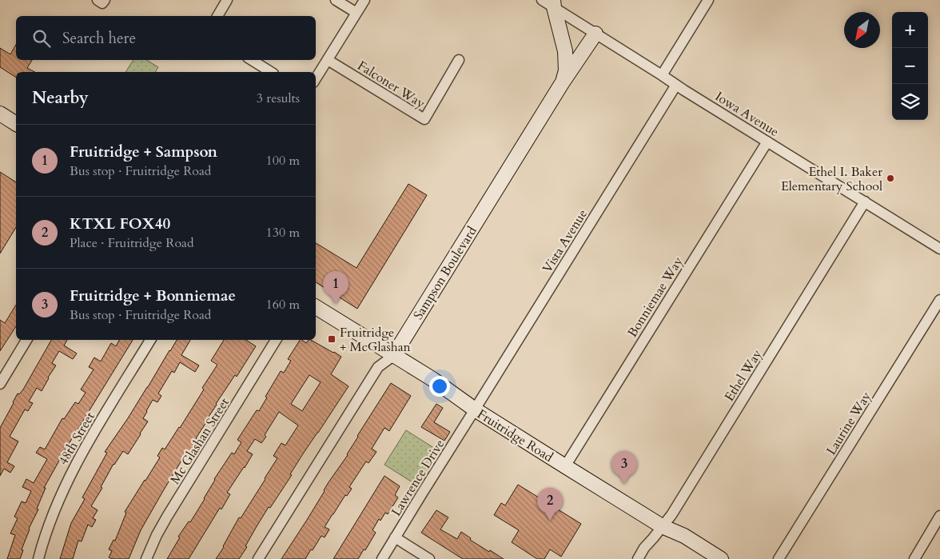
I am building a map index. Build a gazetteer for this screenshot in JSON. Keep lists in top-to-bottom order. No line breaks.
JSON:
{"streets":{"main road":["Sampson Boulevard","Fruitridge Road"],"street":["Falconer Way","Iowa Avenue","Vista Avenue","Bonniemae Way","Ethel Way","Laurine Way","48th Street","Mc Glashan Street","Lawrence Drive"]},"crossings":[["Iowa Avenue","Vista Avenue"],["Iowa Avenue","Sampson Boulevard"],["Iowa Avenue","Bonniemae Way"],["Iowa Avenue","Ethel Way"],["Vista Avenue","Fruitridge Road"],["Vista Avenue","Lawrence Drive"],["Sampson Boulevard","Fruitridge Road"],["Bonniemae Way","Fruitridge Road"],["Ethel Way","Fruitridge Road"],["Fruitridge Road","Lawrence Drive"]],"places":{"other":["Ethel I. Baker Elementary School"],"transit":["Fruitridge + McGlashan"]},"north":"bottom left","page":{"map_buttons":["+","−"],"search":"Search here","heading":["Nearby","3 results"],"list":[{"mark":"1","name":"Fruitridge + Sampson","note":"Bus stop · Fruitridge Road","value":"100 m"},{"mark":"2","name":"KTXL FOX40","note":"Place · Fruitridge Road","value":"130 m"},{"mark":"3","name":"Fruitridge + Bonniemae","note":"Bus stop · Fruitridge Road","value":"160 m"}],"pins":["1","3","2"]}}
